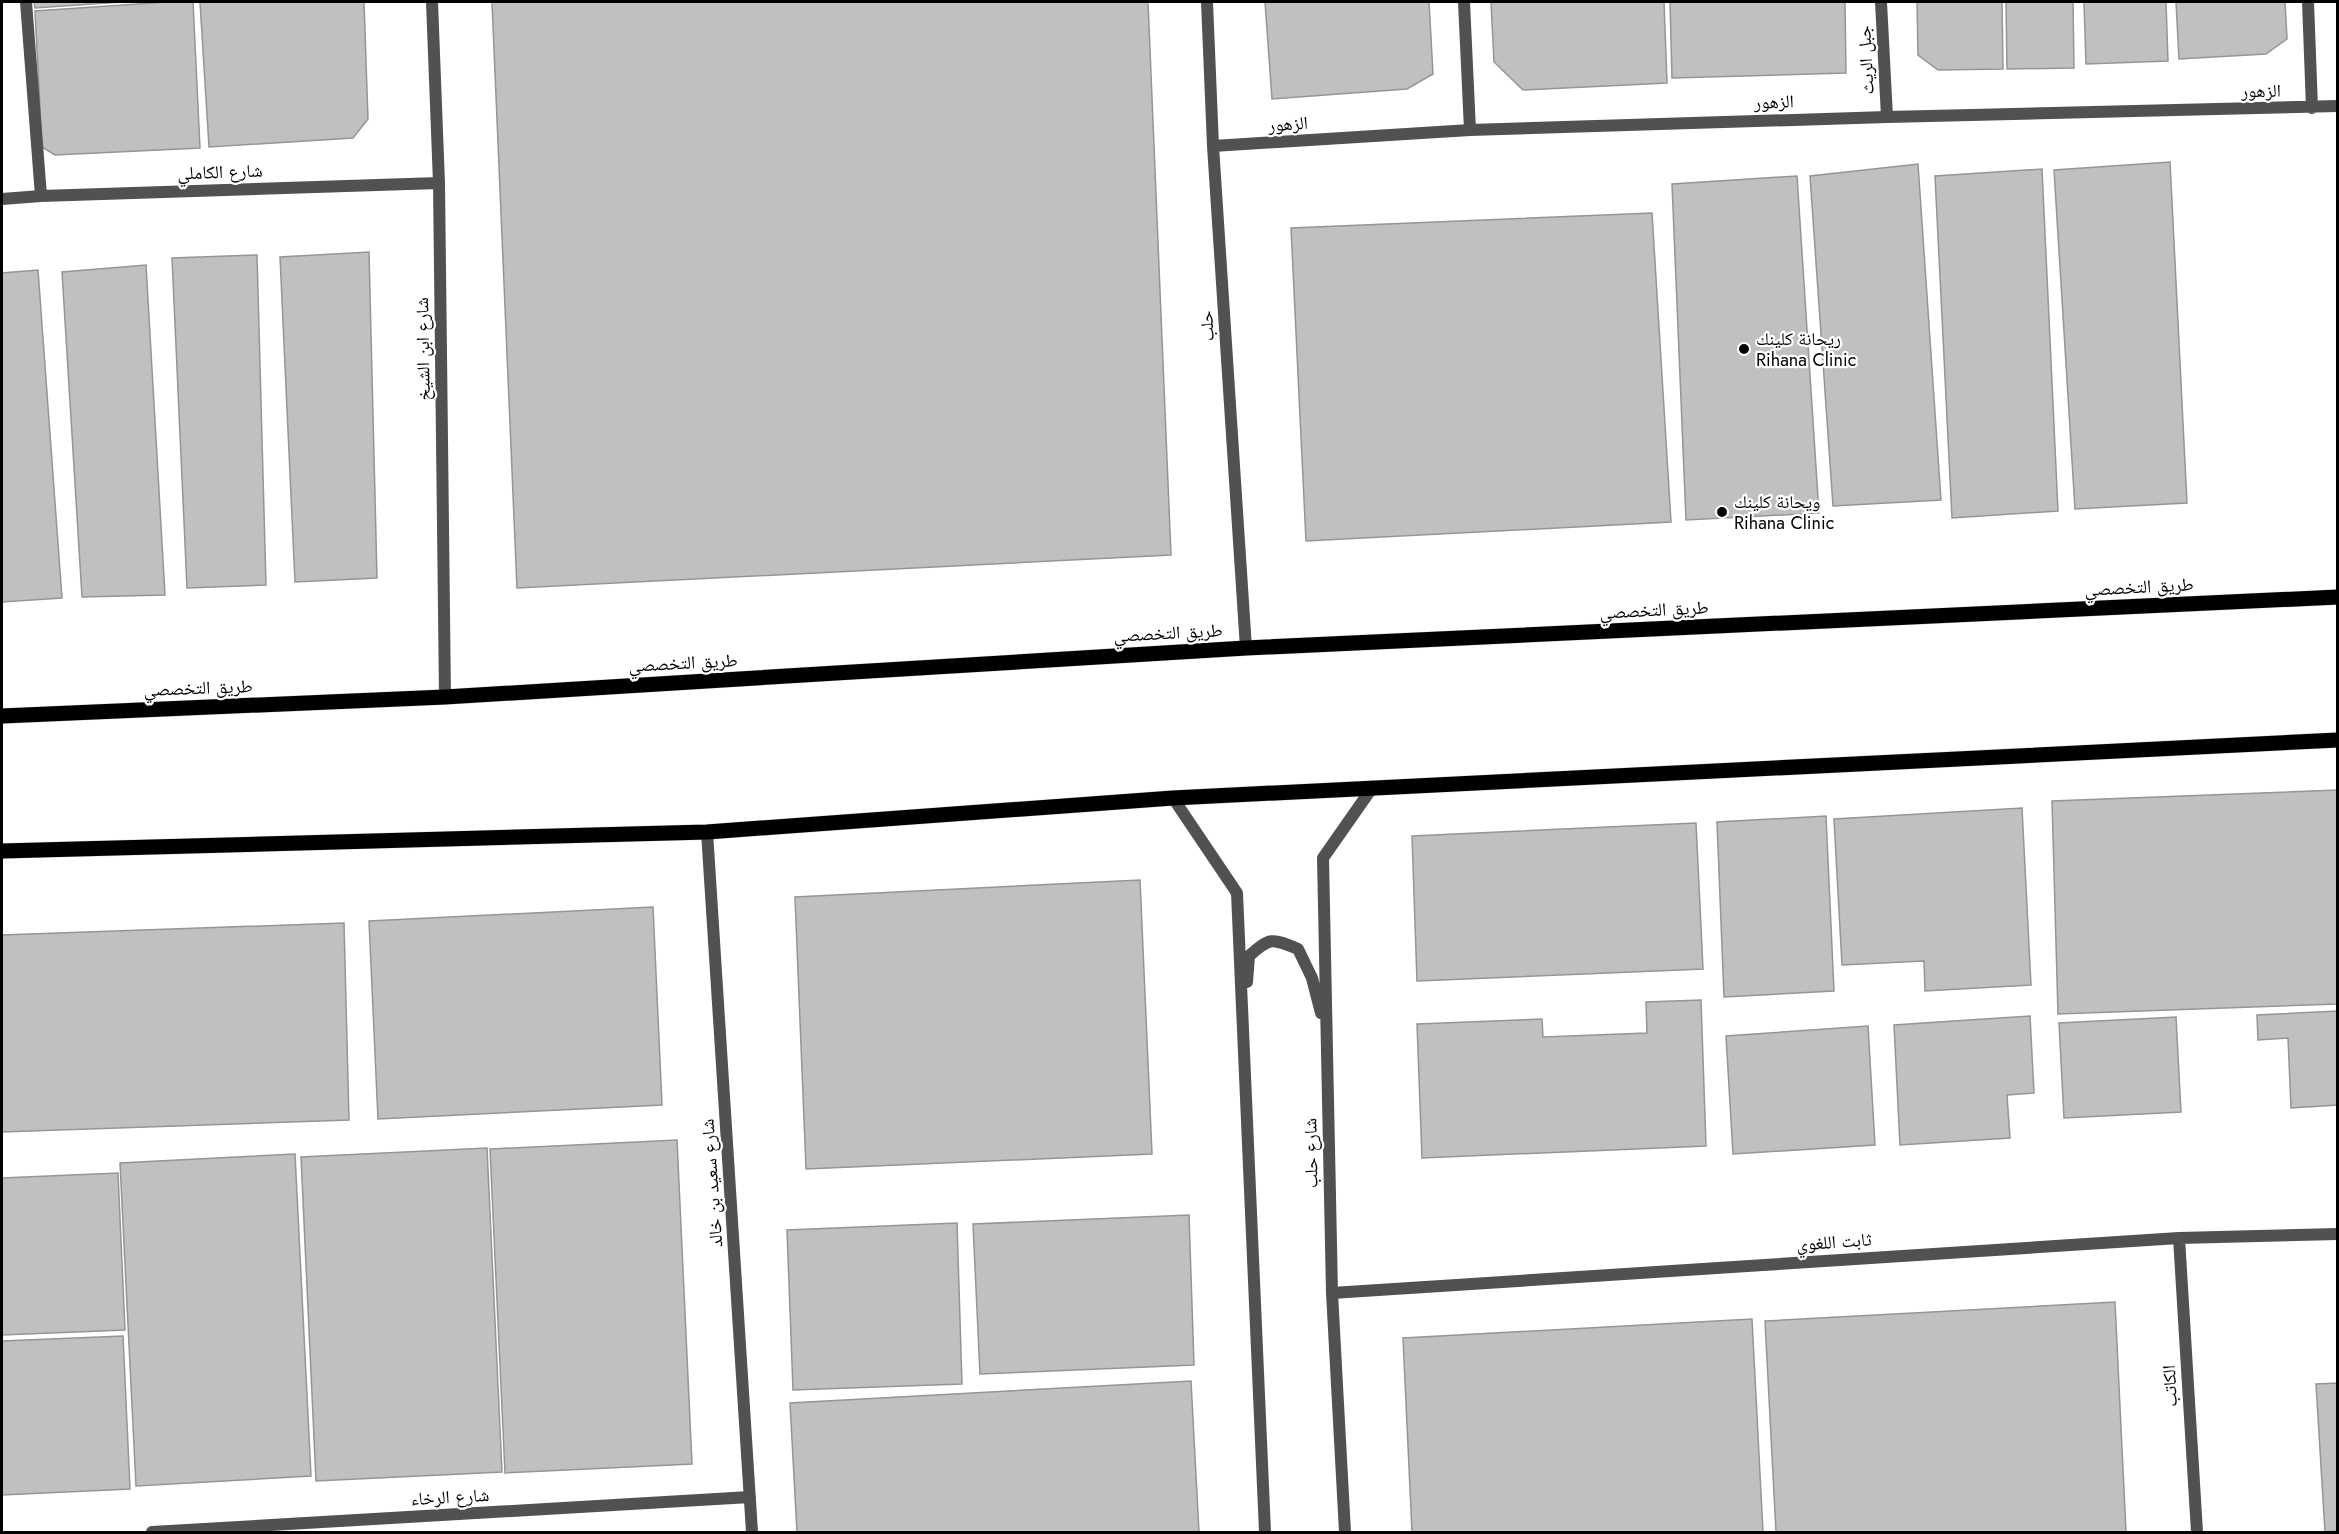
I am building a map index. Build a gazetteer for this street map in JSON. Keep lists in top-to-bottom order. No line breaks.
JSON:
{"streets":{"main road":["طريق التخصصي"],"street":["جبل الريث","الزهور","شارع الكاملي","حلب","شارع ابن الشيخ","شارع حلب","شارع سعيد بن خالد","ثابت اللغوي","الكاتب","شارع الرخاء"]},"crossings":[["جبل الريث","الزهور"],["الزهور","حلب"],["شارع الكاملي","شارع ابن الشيخ"],["حلب","طريق التخصصي"],["شارع ابن الشيخ","طريق التخصصي"],["شارع حلب","ثابت اللغوي"],["شارع سعيد بن خالد","شارع الرخاء"],["ثابت اللغوي","الكاتب"]],"places":["ريحانة كلينك Rihana Clinic","ويحانة كلينك Rihana Clinic"]}
